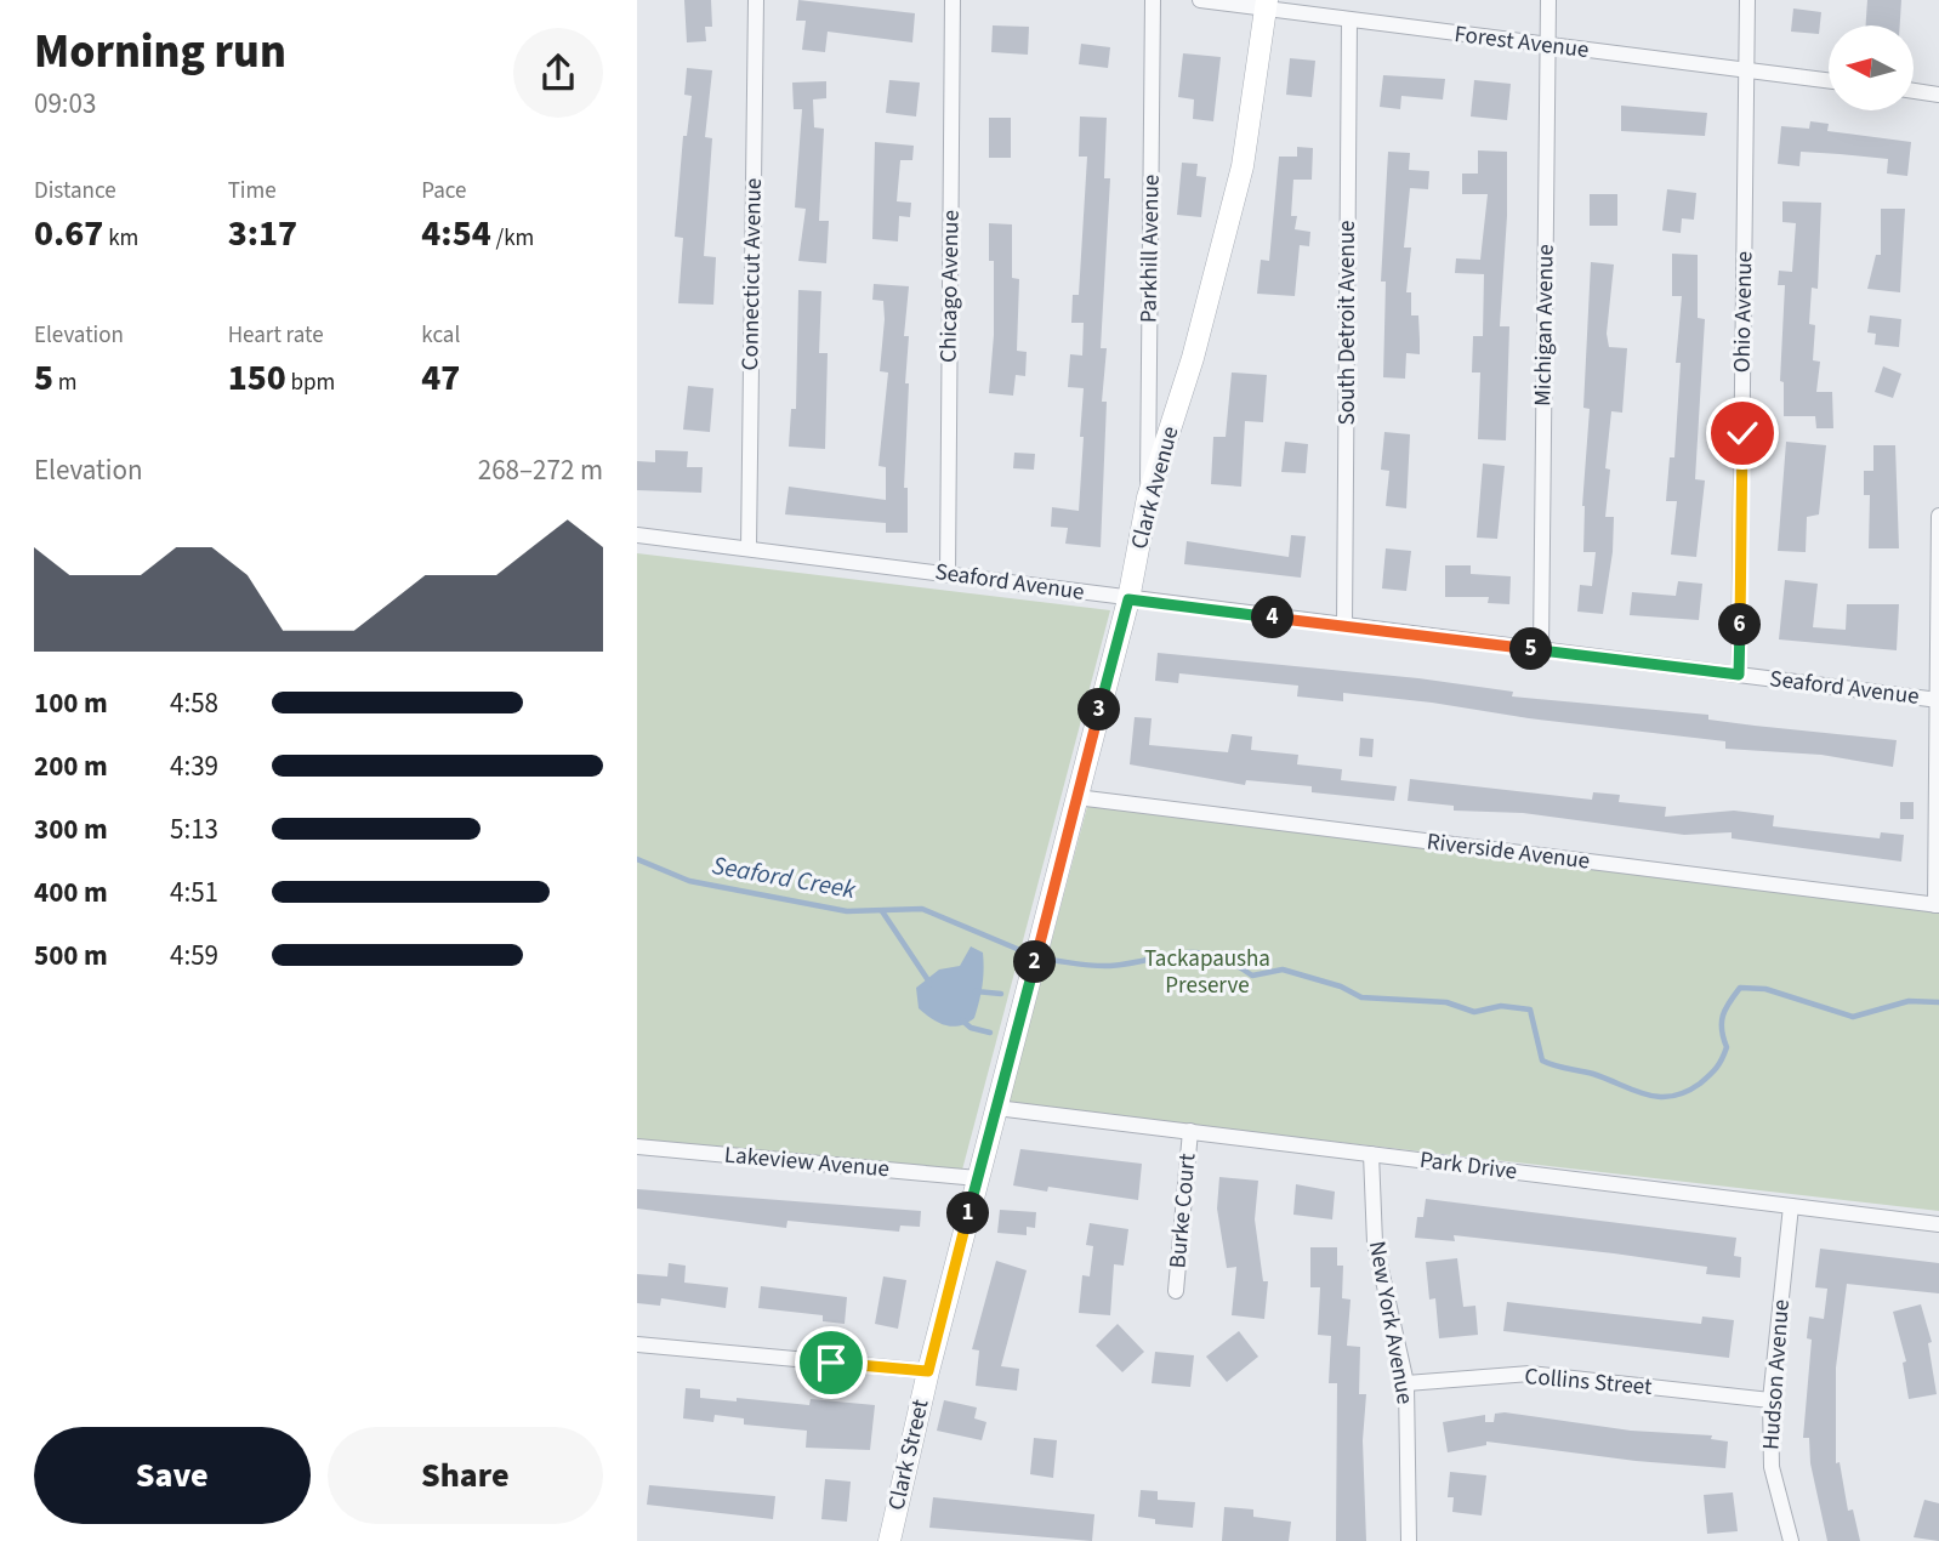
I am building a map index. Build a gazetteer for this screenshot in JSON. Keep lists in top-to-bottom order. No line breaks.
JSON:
{"streets":{"street":["Forest Avenue","Parkhill Avenue","Connecticut Avenue","Chicago Avenue","Ohio Avenue","South Detroit Avenue","Michigan Avenue","Clark Avenue","Seaford Avenue","Riverside Avenue","Lakeview Avenue","Park Drive","Burke Court","New York Avenue","Hudson Avenue","Collins Street","Clark Street"]},"crossings":[["Forest Avenue","Ohio Avenue"],["Forest Avenue","South Detroit Avenue"],["Forest Avenue","Michigan Avenue"],["Forest Avenue","Clark Avenue"],["Parkhill Avenue","Clark Avenue"],["Connecticut Avenue","Seaford Avenue"],["Chicago Avenue","Seaford Avenue"],["Ohio Avenue","Seaford Avenue"],["South Detroit Avenue","Seaford Avenue"],["Michigan Avenue","Seaford Avenue"],["Clark Avenue","Seaford Avenue"],["Clark Avenue","Riverside Avenue"],["Clark Avenue","Clark Street"],["Lakeview Avenue","Clark Street"],["Park Drive","Burke Court"],["Park Drive","New York Avenue"],["Park Drive","Hudson Avenue"],["Park Drive","Clark Street"],["New York Avenue","Collins Street"],["Hudson Avenue","Collins Street"]],"water":["Seaford Creek"],"parks":["Tackapausha Preserve"],"north":"left","page":{"heading":["Morning run","09:03"],"stats":[["Distance","0.67 km"],["Time","3:17"],["Pace","4:54 /km"],["Elevation","5 m"],["Heart rate","150 bpm"],["kcal","47"]],"chart":["Elevation","268–272 m"],"pins":["4","6","5","3","2","1"],"list":[{"name":"100 m","note":"4:58"},{"name":"200 m","note":"4:39"},{"name":"300 m","note":"5:13"},{"name":"400 m","note":"4:51"},{"name":"500 m","note":"4:59"}],"buttons":["Save","Share"]}}
